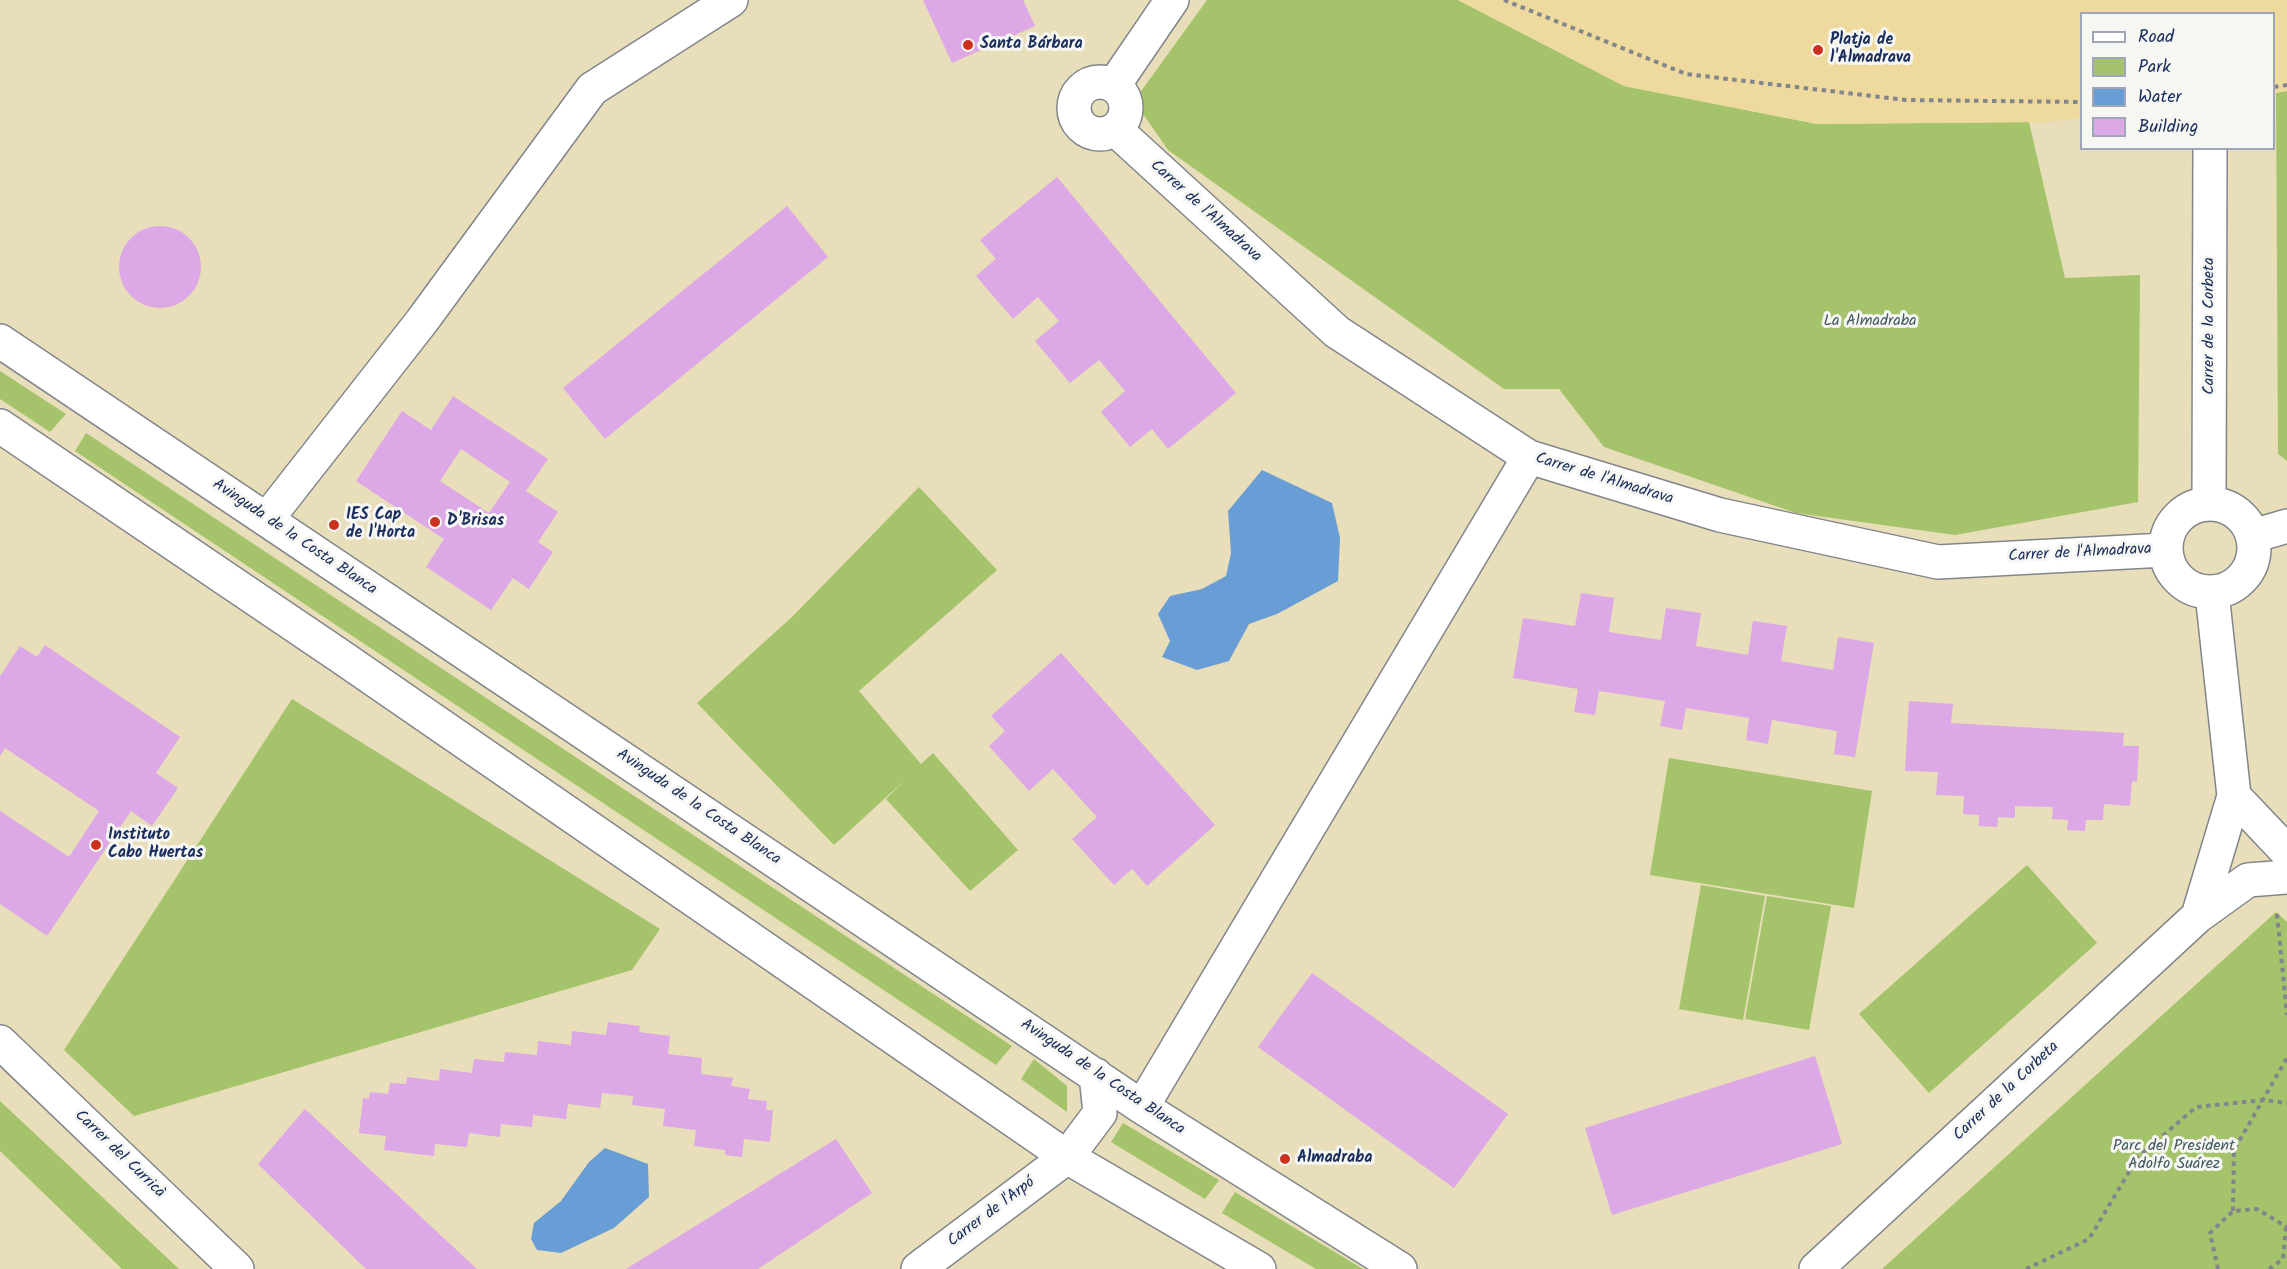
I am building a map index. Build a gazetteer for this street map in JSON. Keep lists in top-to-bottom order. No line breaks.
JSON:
{"streets":{"street":["Carrer de l'Almadrava","Carrer de la Corbeta","Avinguda de la Costa Blanca","Carrer del Curricà","Carrer de l'Arpó"]},"crossings":[["Carrer de l'Almadrava","Carrer de la Corbeta"],["Avinguda de la Costa Blanca","Carrer de l'Arpó"]],"parks":["La Almadraba","Parc del President Adolfo Suárez"],"places":["Santa Bárbara","Platja de l'Almadrava","D'Brisas","IES Cap de l'Horta","Instituto Cabo Huertas","Almadraba"],"legend":["Road","Park","Water","Building"]}
